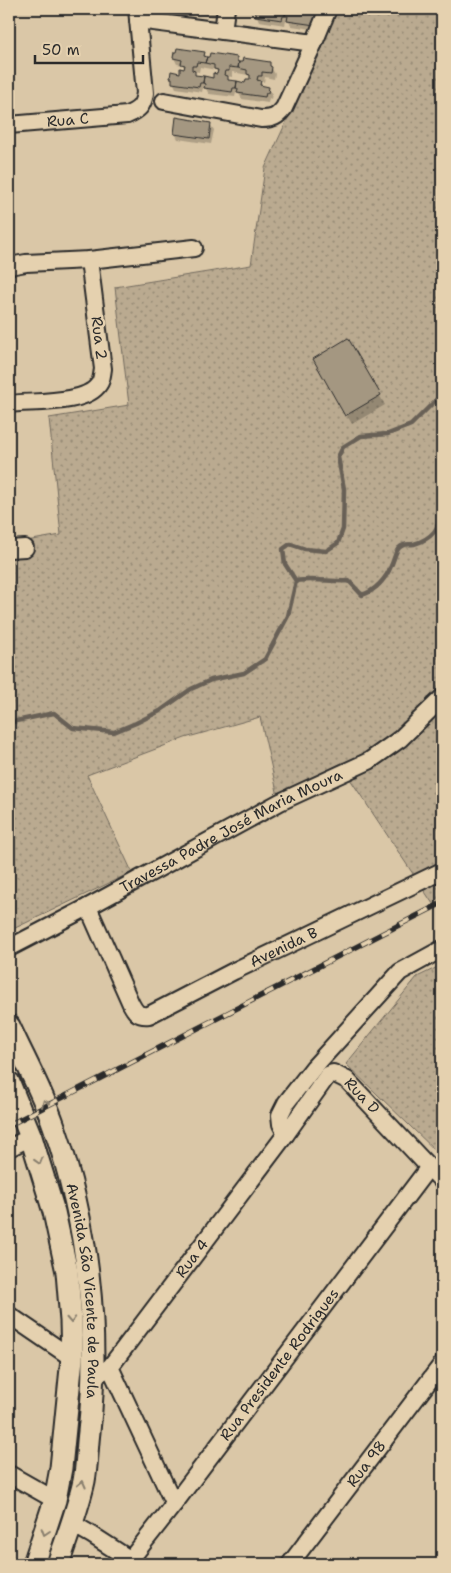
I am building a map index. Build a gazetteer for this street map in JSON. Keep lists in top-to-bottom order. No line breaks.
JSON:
{"streets":{"main road":["Avenida São Vicente de Paula"],"street":["Rua C","Rua 2","Travessa Padre José Maria Moura","Avenida B","Rua D","Rua 4","Rua Presidente Rodrigues","Rua 98"]},"crossings":[["Travessa Padre José Maria Moura","Avenida B"],["Rua D","Rua 4"],["Rua D","Rua Presidente Rodrigues"],["Rua 4","Avenida São Vicente de Paula"]],"scale_bar":"50 m"}
